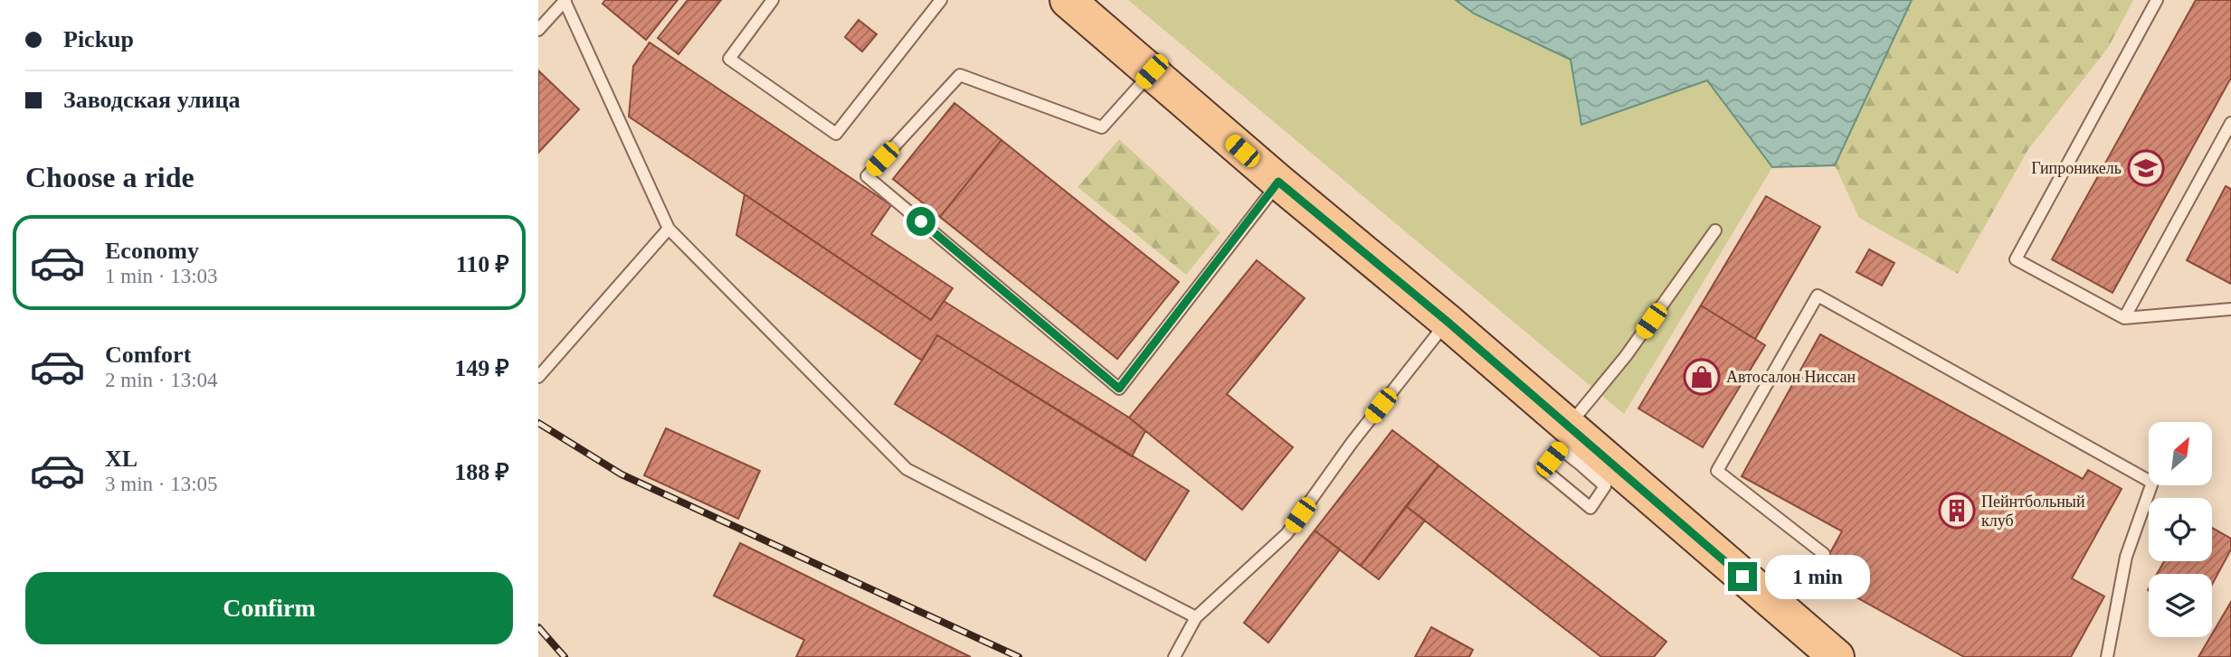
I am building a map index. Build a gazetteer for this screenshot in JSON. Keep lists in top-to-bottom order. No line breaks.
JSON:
{"places":{"school or university":["Гипроникель"],"shop":["Автосалон Ниссан"],"building":["Пейнтбольный клуб"]},"north":"top right","page":{"banner":["Pickup","Заводская улица"],"heading":"Choose a ride","list":[{"name":"Economy","note":"1 min · 13:03","value":"110 ₽"},{"name":"Comfort","note":"2 min · 13:04","value":"149 ₽"},{"name":"XL","note":"3 min · 13:05","value":"188 ₽"}],"bubble":"1 min","buttons":"Confirm"}}
